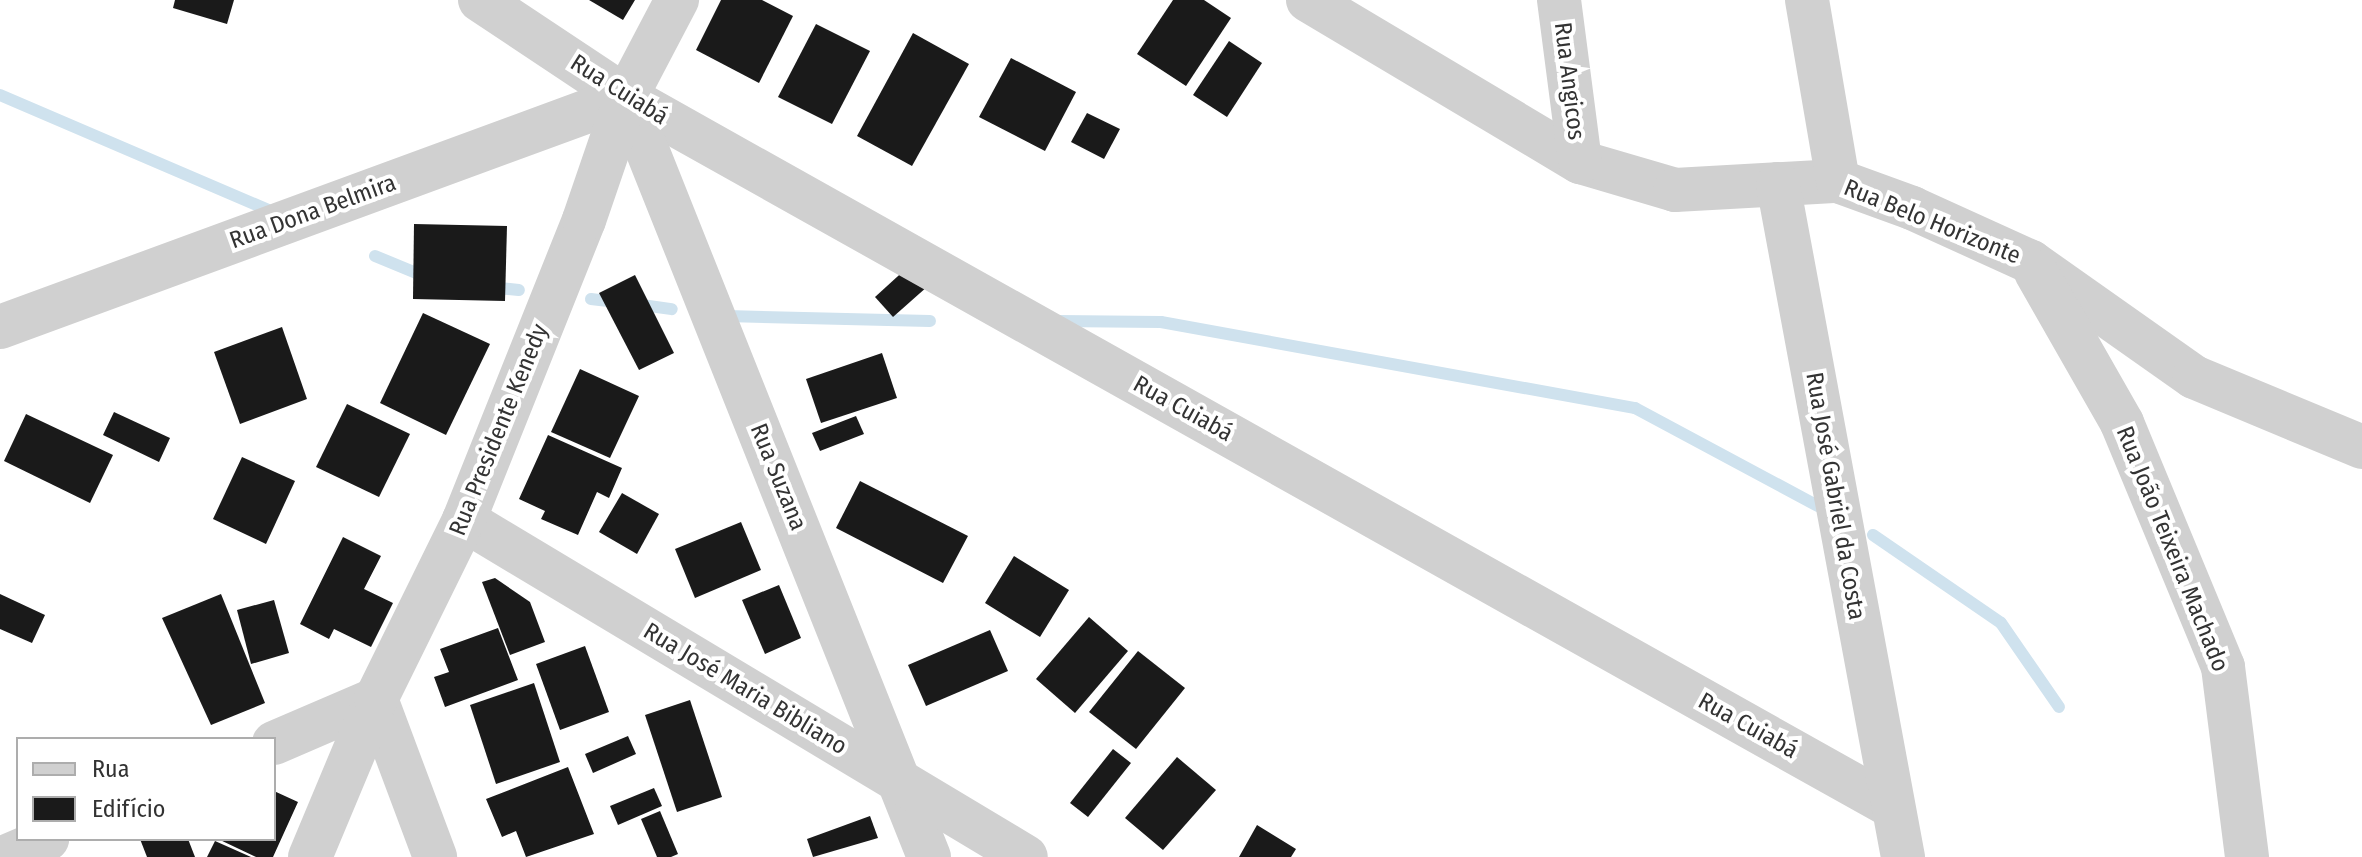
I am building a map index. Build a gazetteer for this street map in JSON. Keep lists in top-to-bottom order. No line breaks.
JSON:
{"streets":{"street":["Rua Angicos","Rua Cuiabá","Rua Dona Belmira","Rua Belo Horizonte","Rua Presidente Kenedy","Rua Suzana","Rua José Gabriel da Costa","Rua João Teixeira Machado","Rua José Maria Bibliano"]},"crossings":[["Rua Angicos","Rua Belo Horizonte"],["Rua Cuiabá","Rua Dona Belmira"],["Rua Cuiabá","Rua Presidente Kenedy"],["Rua Cuiabá","Rua Suzana"],["Rua Cuiabá","Rua José Gabriel da Costa"],["Rua Dona Belmira","Rua Presidente Kenedy"],["Rua Dona Belmira","Rua Suzana"],["Rua Belo Horizonte","Rua José Gabriel da Costa"],["Rua Belo Horizonte","Rua João Teixeira Machado"],["Rua Presidente Kenedy","Rua Suzana"],["Rua Presidente Kenedy","Rua José Maria Bibliano"],["Rua Suzana","Rua José Maria Bibliano"]],"legend":["Rua","Edifício"]}
